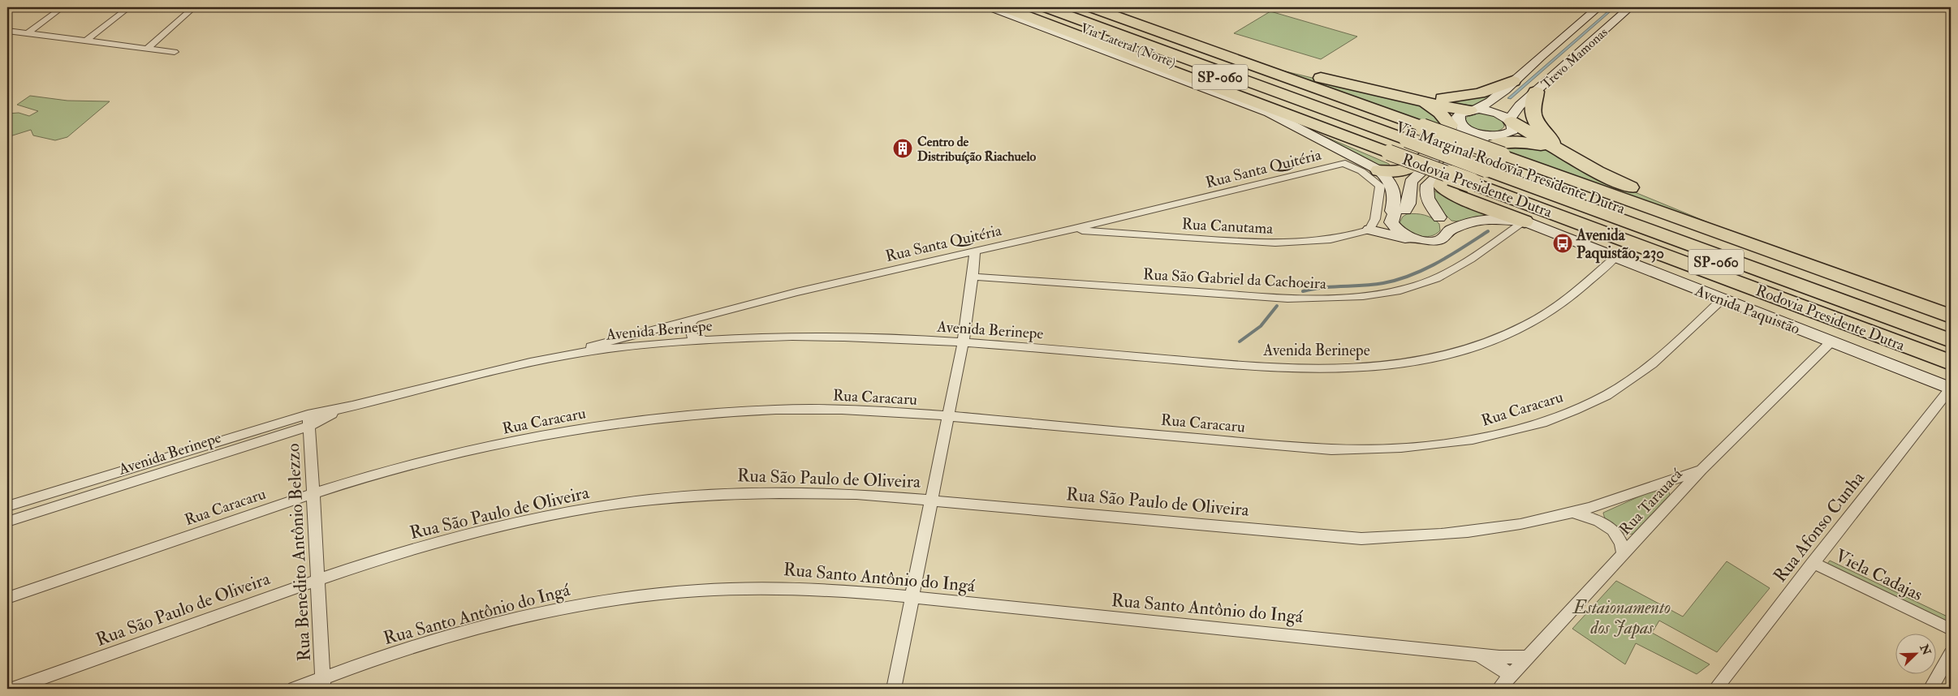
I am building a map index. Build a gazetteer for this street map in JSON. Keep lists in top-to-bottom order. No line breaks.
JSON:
{"streets":{"highway":["SP-060","Via Marginal Rodovia Presidente Dutra","Rodovia Presidente Dutra"],"main road":["Via Lateral (Norte)","Trevo Mamonas","Avenida Paquistão"],"street":["Rua Santa Quitéria","Rua Canutama","Rua São Gabriel da Cachoeira","Avenida Berinepe","Rua Caracaru","Rua São Paulo de Oliveira","Rua Tarauacá","Rua Afonso Cunha","Rua Benedito Antônio Belezzo","Viela Cadajas","Rua Santo Antônio do Ingá"]},"crossings":[["Via Lateral (Norte)","Avenida Paquistão"],["Via Marginal Rodovia Presidente Dutra","Rodovia Presidente Dutra"],["Rua Santa Quitéria","Rua Canutama"],["Rua Santa Quitéria","Avenida Berinepe"],["Rua São Gabriel da Cachoeira","Avenida Paquistão"],["Avenida Paquistão","Avenida Berinepe"],["Avenida Paquistão","Rua Caracaru"],["Avenida Paquistão","Rua Tarauacá"],["Avenida Paquistão","Rua Afonso Cunha"],["Avenida Berinepe","Rua Benedito Antônio Belezzo"],["Rua Caracaru","Rua Benedito Antônio Belezzo"],["Rua São Paulo de Oliveira","Rua Tarauacá"],["Rua São Paulo de Oliveira","Rua Benedito Antônio Belezzo"],["Rua Tarauacá","Rua Santo Antônio do Ingá"],["Rua Afonso Cunha","Viela Cadajas"],["Rua Benedito Antônio Belezzo","Rua Santo Antônio do Ingá"]],"parks":["Estaionamento dos Japas"],"places":{"building":["Centro de Distribuíção Riachuelo"],"bus stop":["Avenida Paquistão, 230"]},"north":"top right"}
